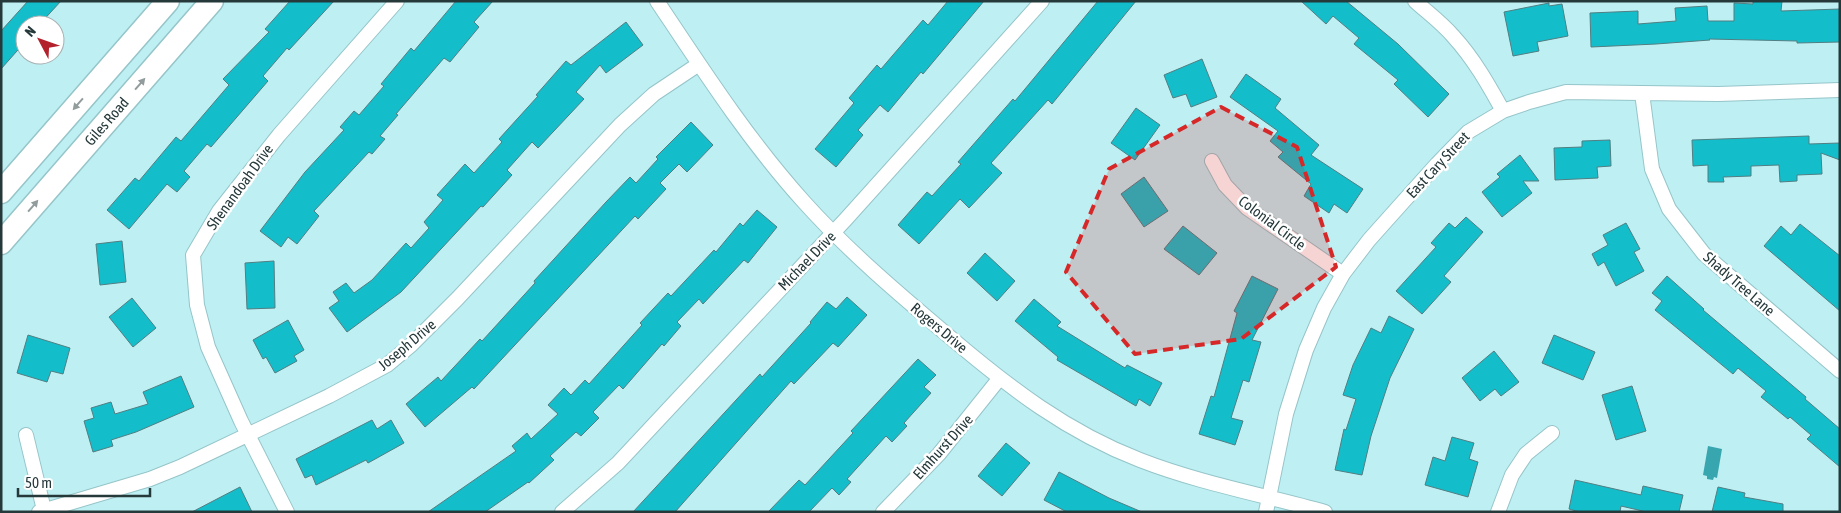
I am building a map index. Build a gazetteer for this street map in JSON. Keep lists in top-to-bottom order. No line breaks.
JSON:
{"streets":{"main road":["Giles Road"],"street":["East Cary Street","Shenandoah Drive","Colonial Circle","Michael Drive","Shady Tree Lane","Rogers Drive","Joseph Drive","Elmhurst Drive"]},"crossings":[["East Cary Street","Colonial Circle"],["East Cary Street","Shady Tree Lane"],["East Cary Street","Rogers Drive"],["Shenandoah Drive","Joseph Drive"],["Michael Drive","Rogers Drive"],["Rogers Drive","Joseph Drive"],["Rogers Drive","Elmhurst Drive"]],"scale_bar":"50 m","north":"top left"}
